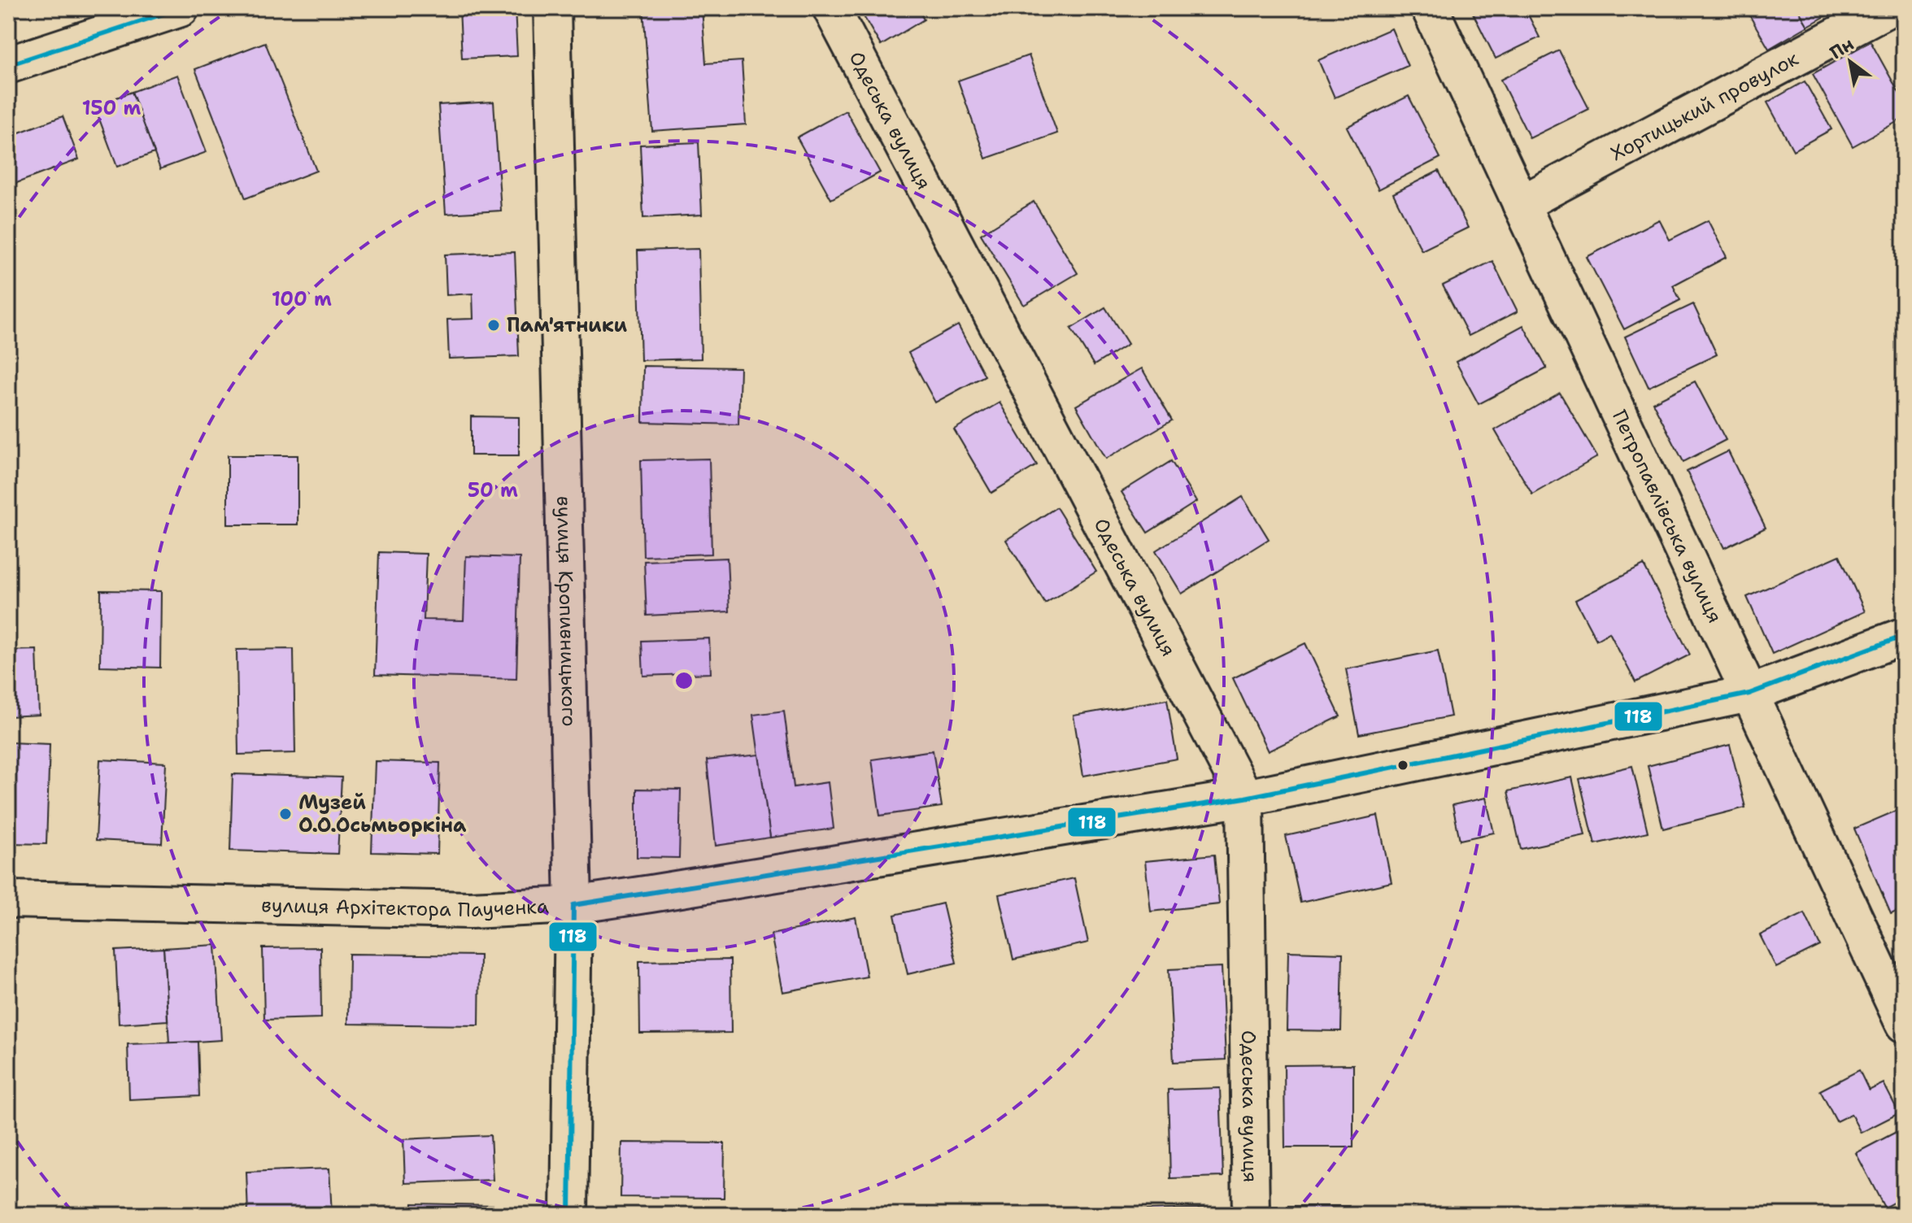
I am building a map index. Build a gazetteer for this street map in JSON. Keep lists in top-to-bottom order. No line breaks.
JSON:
{"streets":{"street":["Хортицький провулок","Одеська вулиця","Петропавлівська вулиця","вулиця Кропивницького","вулиця Архітектора Паученка"]},"crossings":[["Хортицький провулок","Петропавлівська вулиця"],["Одеська вулиця","вулиця Архітектора Паученка"],["Петропавлівська вулиця","вулиця Архітектора Паученка"],["вулиця Кропивницького","вулиця Архітектора Паученка"]],"places":["Пам'ятники","Музей О.О.Осьмьоркіна"],"lines":["transit line 118"],"north":"top left","rings":["150 m","100 m","50 m"]}
